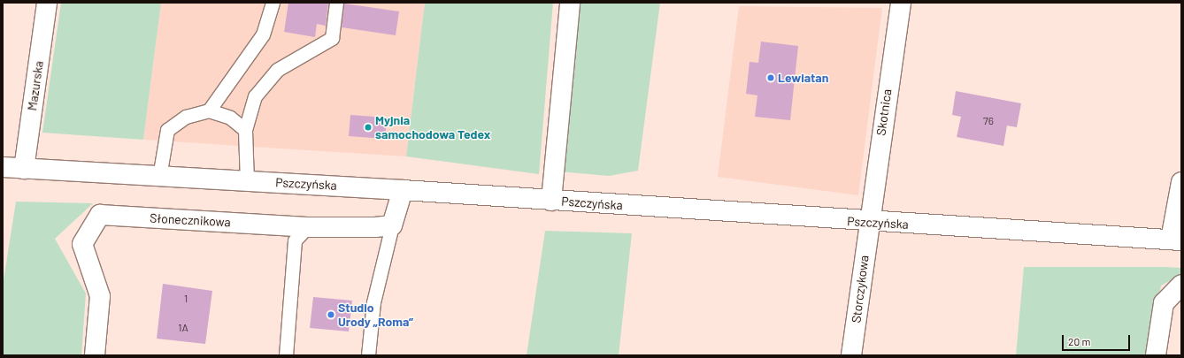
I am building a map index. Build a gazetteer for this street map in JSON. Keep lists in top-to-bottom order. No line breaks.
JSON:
{"streets":{"street":["Mazurska","Skotnica","Pszczyńska","Słonecznikowa","Storczykowa"]},"crossings":[["Mazurska","Pszczyńska"],["Skotnica","Pszczyńska"],["Skotnica","Storczykowa"],["Pszczyńska","Storczykowa"]],"places":["Lewiatan","Myjnia samochodowa Tedex","Studio Urody „Roma”"],"house_numbers":["76","1","1A"],"scale_bar":"20 m"}
